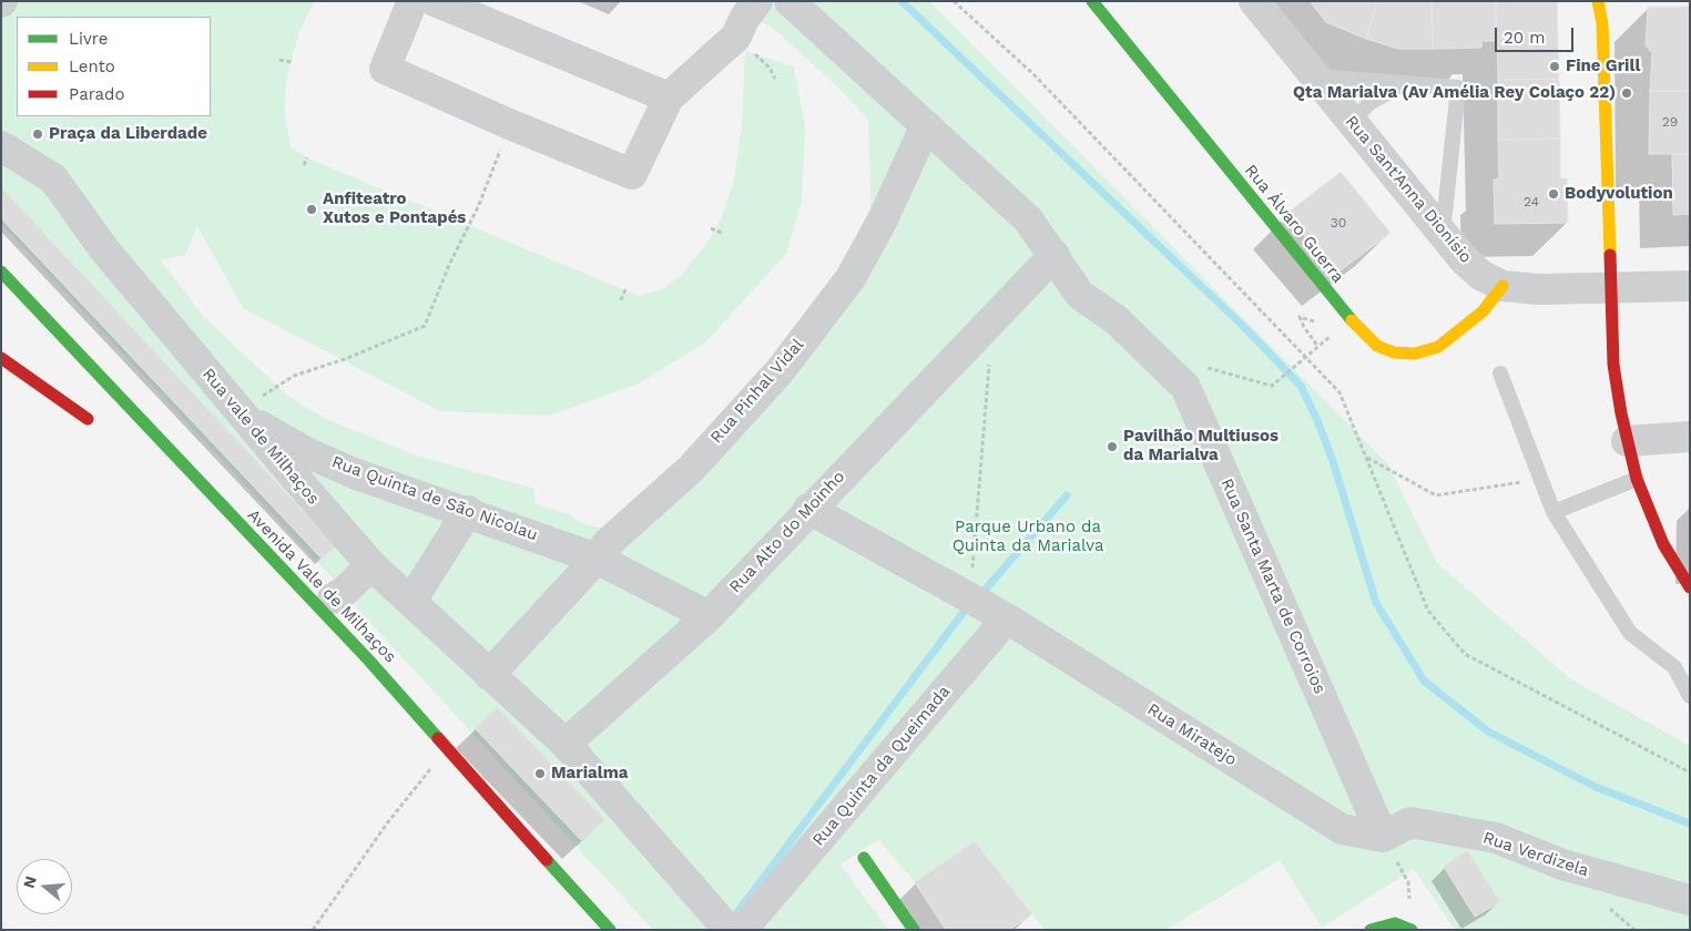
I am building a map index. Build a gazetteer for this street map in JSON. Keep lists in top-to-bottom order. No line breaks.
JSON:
{"streets":{"street":["Rua Sant'Anna Dionísio","Rua Álvaro Guerra","Rua Pinhal Vidal","Rua vale de Milhaços","Rua Quinta de São Nicolau","Rua Alto do Moinho","Avenida Vale de Milhaços","Rua Santa Marta de Corroios","Rua Miratejo","Rua Quinta da Queimada","Rua Verdizela"]},"crossings":[["Rua Sant'Anna Dionísio","Rua Álvaro Guerra"],["Rua Pinhal Vidal","Rua vale de Milhaços"],["Rua Pinhal Vidal","Rua Quinta de São Nicolau"],["Rua Pinhal Vidal","Rua Santa Marta de Corroios"],["Rua vale de Milhaços","Rua Quinta de São Nicolau"],["Rua vale de Milhaços","Rua Alto do Moinho"],["Rua vale de Milhaços","Rua Quinta da Queimada"],["Rua Quinta de São Nicolau","Rua Alto do Moinho"],["Rua Alto do Moinho","Rua Santa Marta de Corroios"],["Rua Alto do Moinho","Rua Miratejo"],["Rua Santa Marta de Corroios","Rua Miratejo"],["Rua Santa Marta de Corroios","Rua Verdizela"],["Rua Miratejo","Rua Quinta da Queimada"],["Rua Miratejo","Rua Verdizela"]],"parks":["Parque Urbano da Quinta da Marialva"],"places":["Fine Grill","Qta Marialva (Av Amélia Rey Colaço 22)","Praça da Liberdade","Bodyvolution","Anfiteatro Xutos e Pontapés","Pavilhão Multiusos da Marialva","Marialma"],"house_numbers":["29","24","30"],"legend":["Livre","Lento","Parado"],"scale_bar":"20 m","north":"left"}
